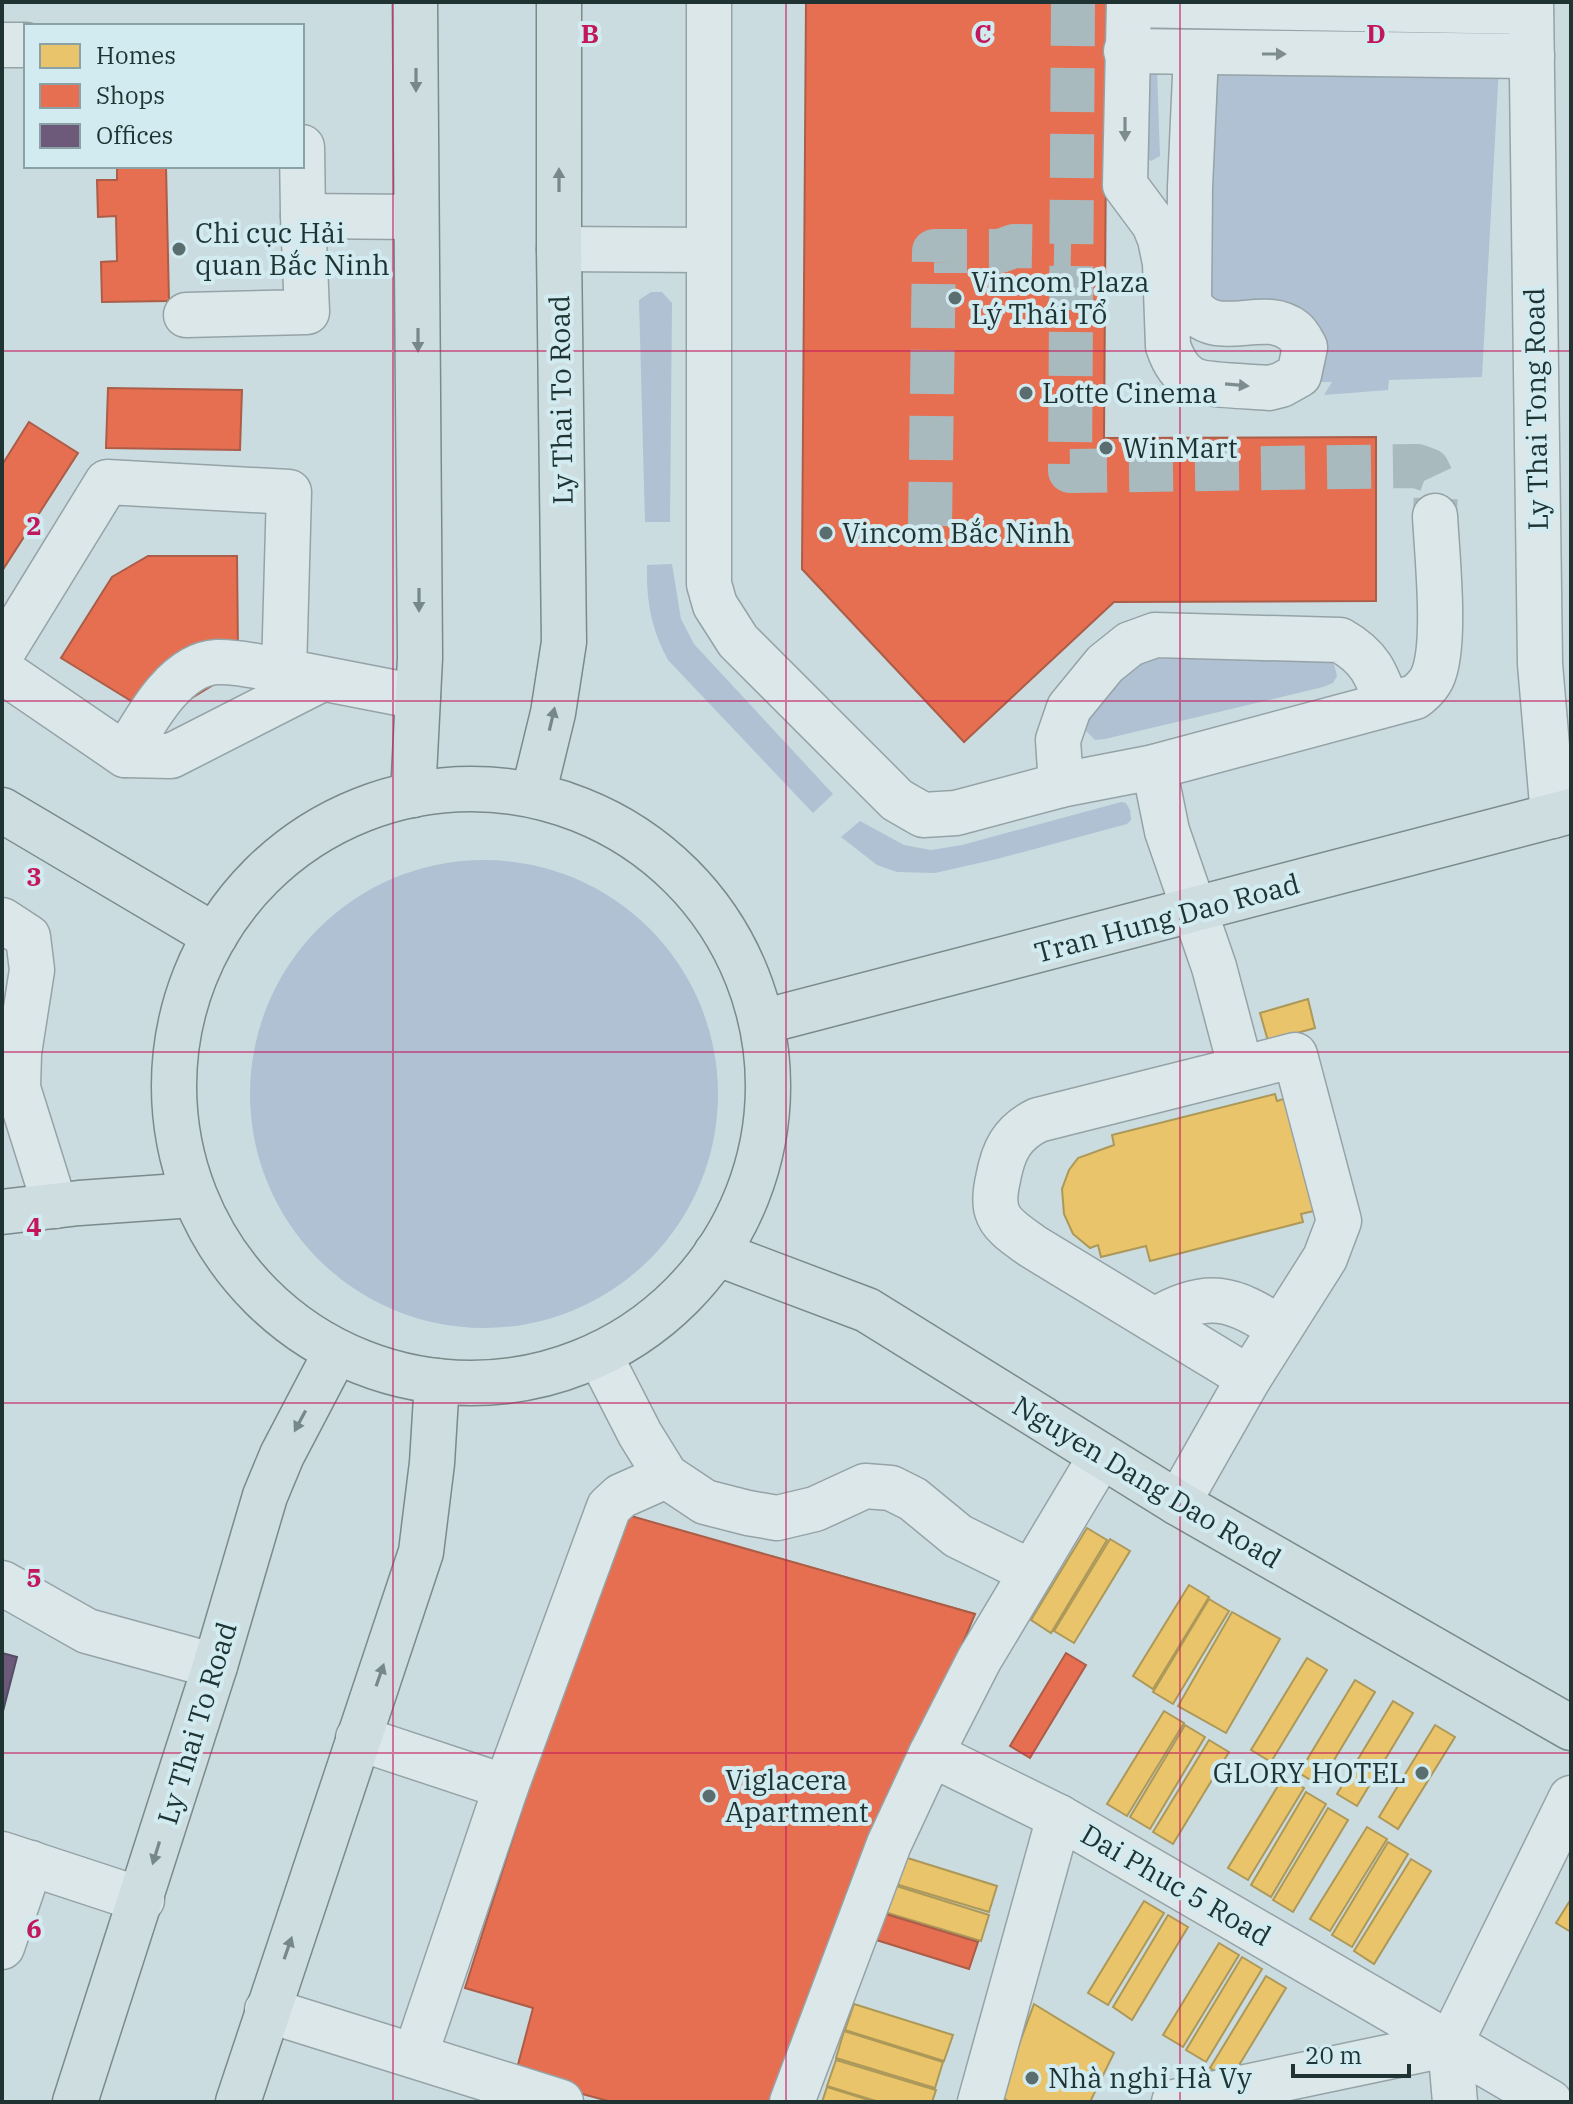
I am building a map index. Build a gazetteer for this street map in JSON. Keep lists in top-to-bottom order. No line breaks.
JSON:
{"streets":{"main road":["Ly Thai To Road","Tran Hung Dao Road","Nguyen Dang Dao Road"],"street":["Ly Thai Tong Road","Dai Phuc 5 Road"]},"crossings":[["Ly Thai Tong Road","Tran Hung Dao Road"]],"places":["Chi cục Hải quan Bắc Ninh","Vincom Plaza Lý Thái Tổ","Lotte Cinema","WinMart","Vincom Bắc Ninh","GLORY HOTEL","Viglacera Apartment","Nhà nghỉ Hà Vy"],"legend":["Homes","Shops","Offices"],"scale_bar":"20 m","grid":{"columns":["B","C","D"],"rows":["2","3","4","5","6"]}}
